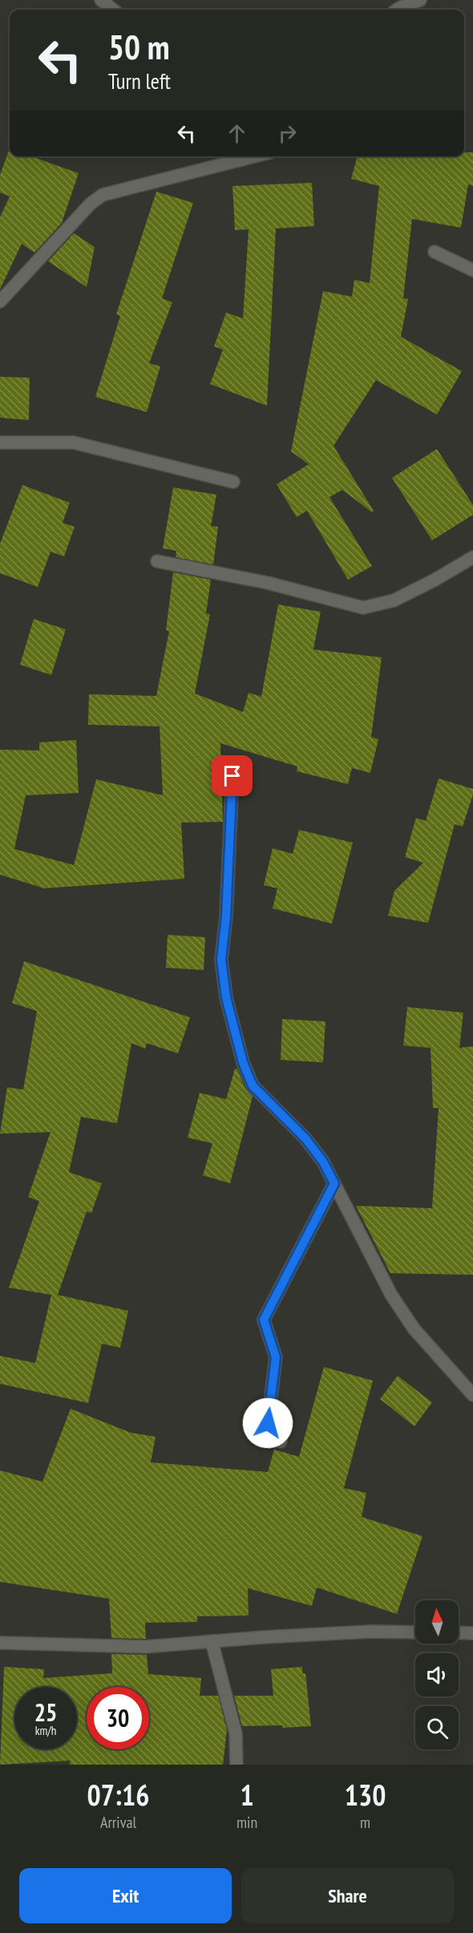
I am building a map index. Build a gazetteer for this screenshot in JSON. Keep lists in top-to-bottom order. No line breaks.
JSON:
{"north":"top","page":{"turn":["50 m","Turn left"],"speed":"25 km/h","limit":"30","eta":["07:16","Arrival","1","min","130","m"],"buttons":["Exit","Share"]}}
